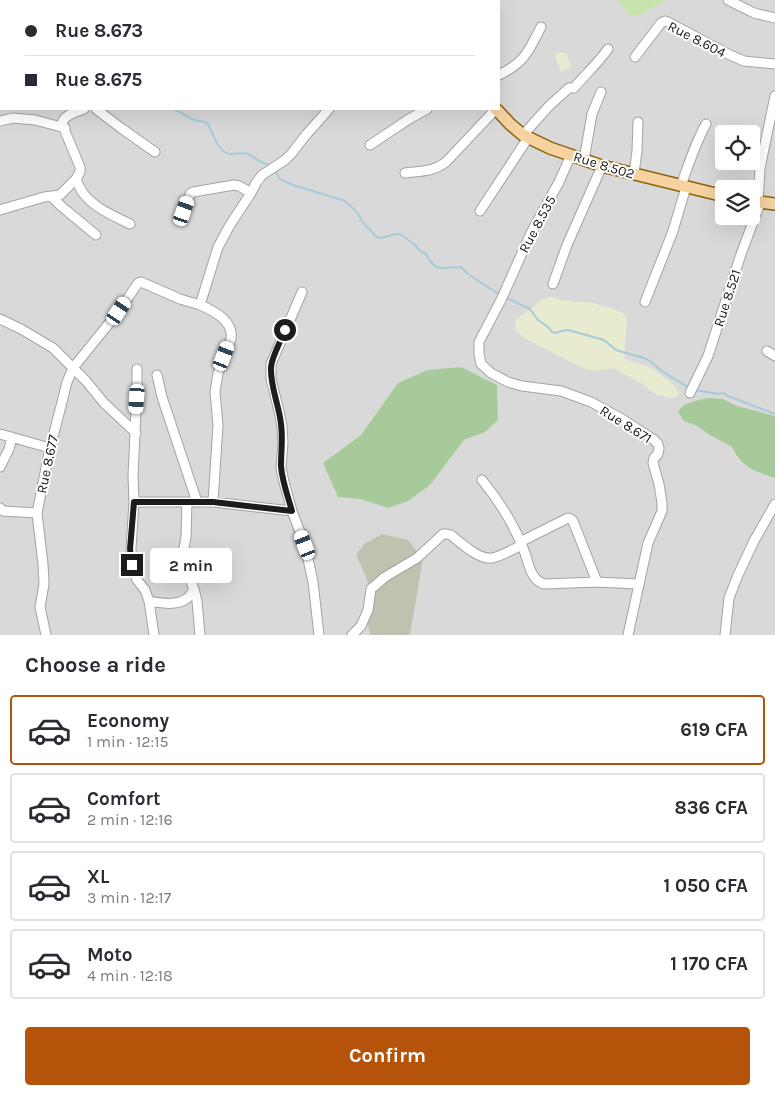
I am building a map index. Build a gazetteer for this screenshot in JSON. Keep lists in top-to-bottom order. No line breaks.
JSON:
{"streets":{"main road":["Rue 8.502"],"street":["Rue 8.604","Rue 8.535","Rue 8.521","Rue 8.671","Rue 8.677"]},"crossings":[["Rue 8.502","Rue 8.535"],["Rue 8.535","Rue 8.671"]],"page":{"banner":["Rue 8.673","Rue 8.675"],"bubble":"2 min","heading":"Choose a ride","list":[{"name":"Economy","note":"1 min · 12:15","value":"619 CFA"},{"name":"Comfort","note":"2 min · 12:16","value":"836 CFA"},{"name":"XL","note":"3 min · 12:17","value":"1 050 CFA"},{"name":"Moto","note":"4 min · 12:18","value":"1 170 CFA"}],"buttons":"Confirm"}}
